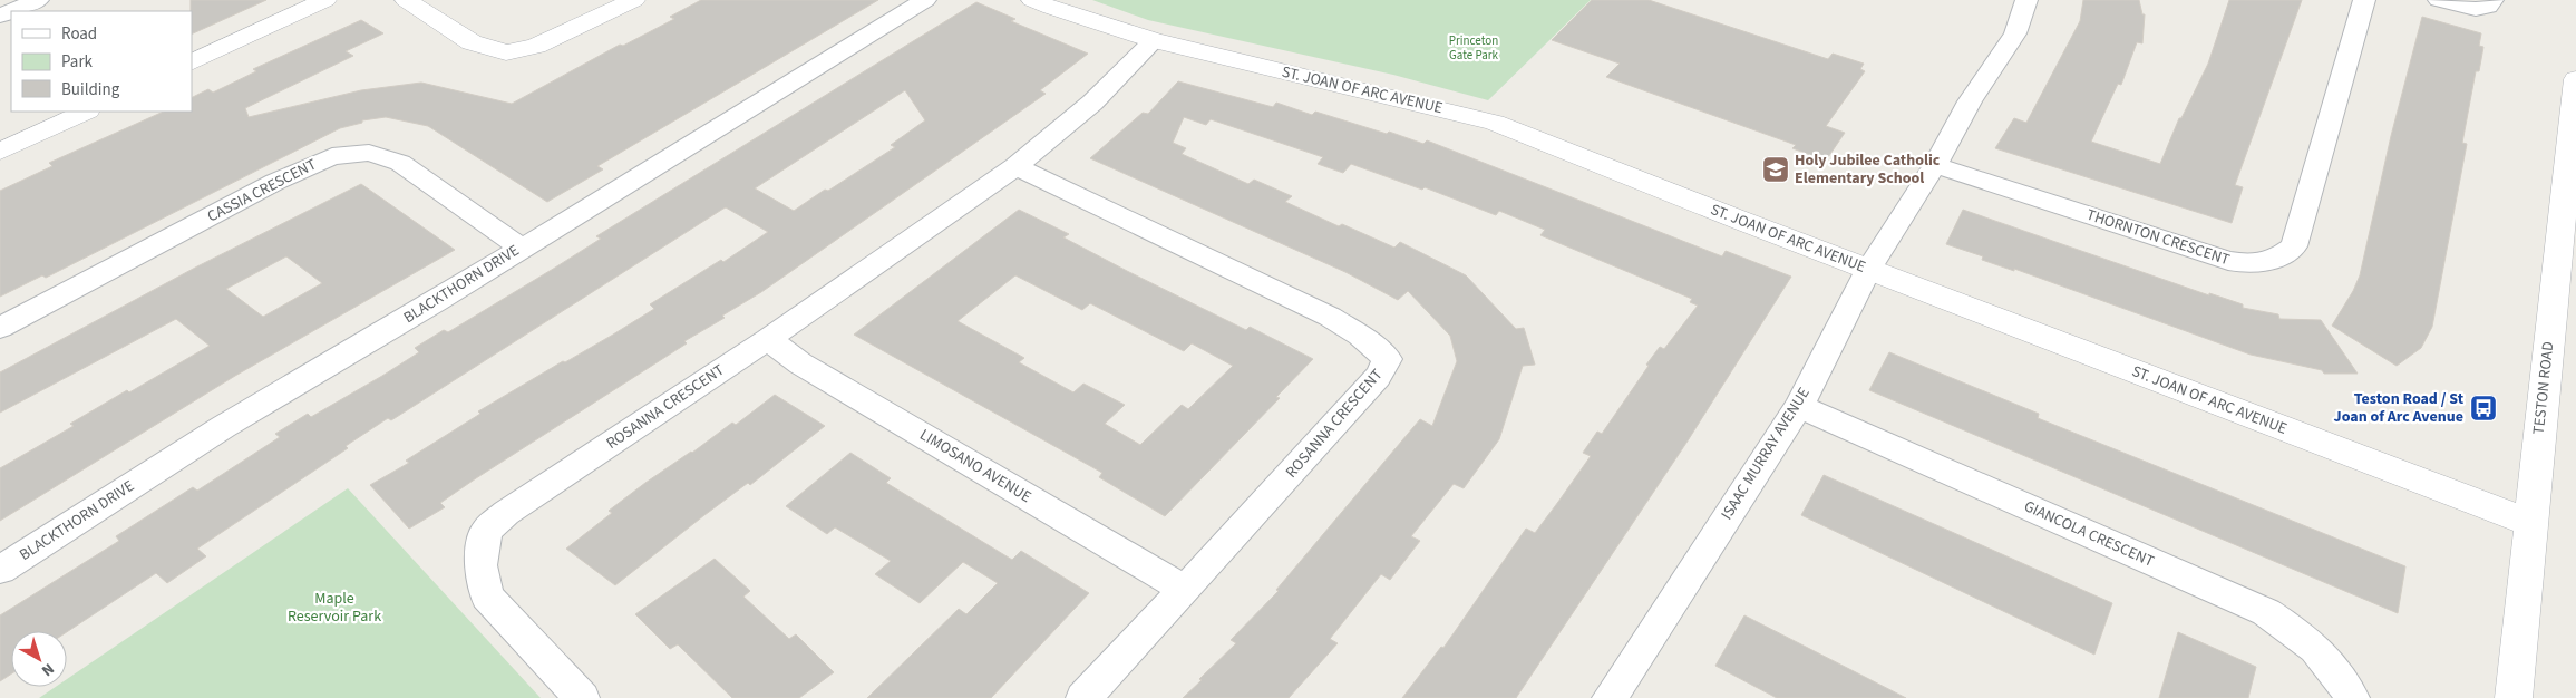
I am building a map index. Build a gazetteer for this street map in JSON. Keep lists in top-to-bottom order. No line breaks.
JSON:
{"streets":{"street":["ST. JOAN OF ARC AVENUE","CASSIA CRESCENT","THORNTON CRESCENT","BLACKTHORN DRIVE","TESTON ROAD","ROSANNA CRESCENT","ISAAC MURRAY AVENUE","LIMOSANO AVENUE","GIANCOLA CRESCENT"]},"crossings":[["ST. JOAN OF ARC AVENUE","TESTON ROAD"],["ST. JOAN OF ARC AVENUE","ROSANNA CRESCENT"],["ST. JOAN OF ARC AVENUE","ISAAC MURRAY AVENUE"],["CASSIA CRESCENT","BLACKTHORN DRIVE"],["THORNTON CRESCENT","ISAAC MURRAY AVENUE"],["ROSANNA CRESCENT","LIMOSANO AVENUE"],["ISAAC MURRAY AVENUE","GIANCOLA CRESCENT"]],"parks":["Princeton Gate Park","Maple Reservoir Park"],"places":{"school or university":["Holy Jubilee Catholic Elementary School"],"bus stop":["Teston Road / St Joan of Arc Avenue"]},"legend":["Road","Park","Building"],"north":"bottom right"}
